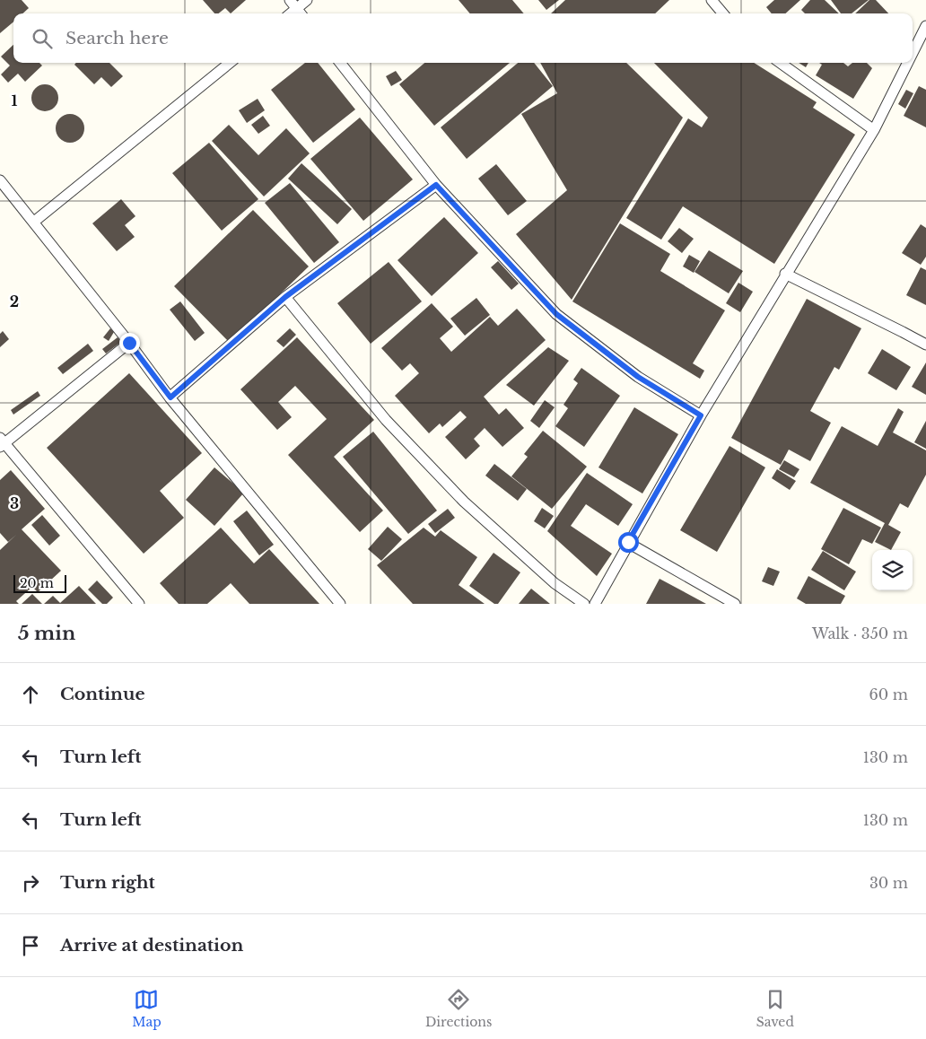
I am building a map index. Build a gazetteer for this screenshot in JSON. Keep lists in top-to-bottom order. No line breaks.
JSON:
{"scale_bar":"20 m","page":{"search":"Search here","scale":"20 m","heading":["5 min","Walk · 350 m"],"list":[["Continue","60 m"],["Turn left","130 m"],["Turn left","130 m"],["Turn right","30 m"],"Arrive at destination"],"nav":["Map","Directions","Saved"]},"grid":{"rows":["1","2","3"]}}
